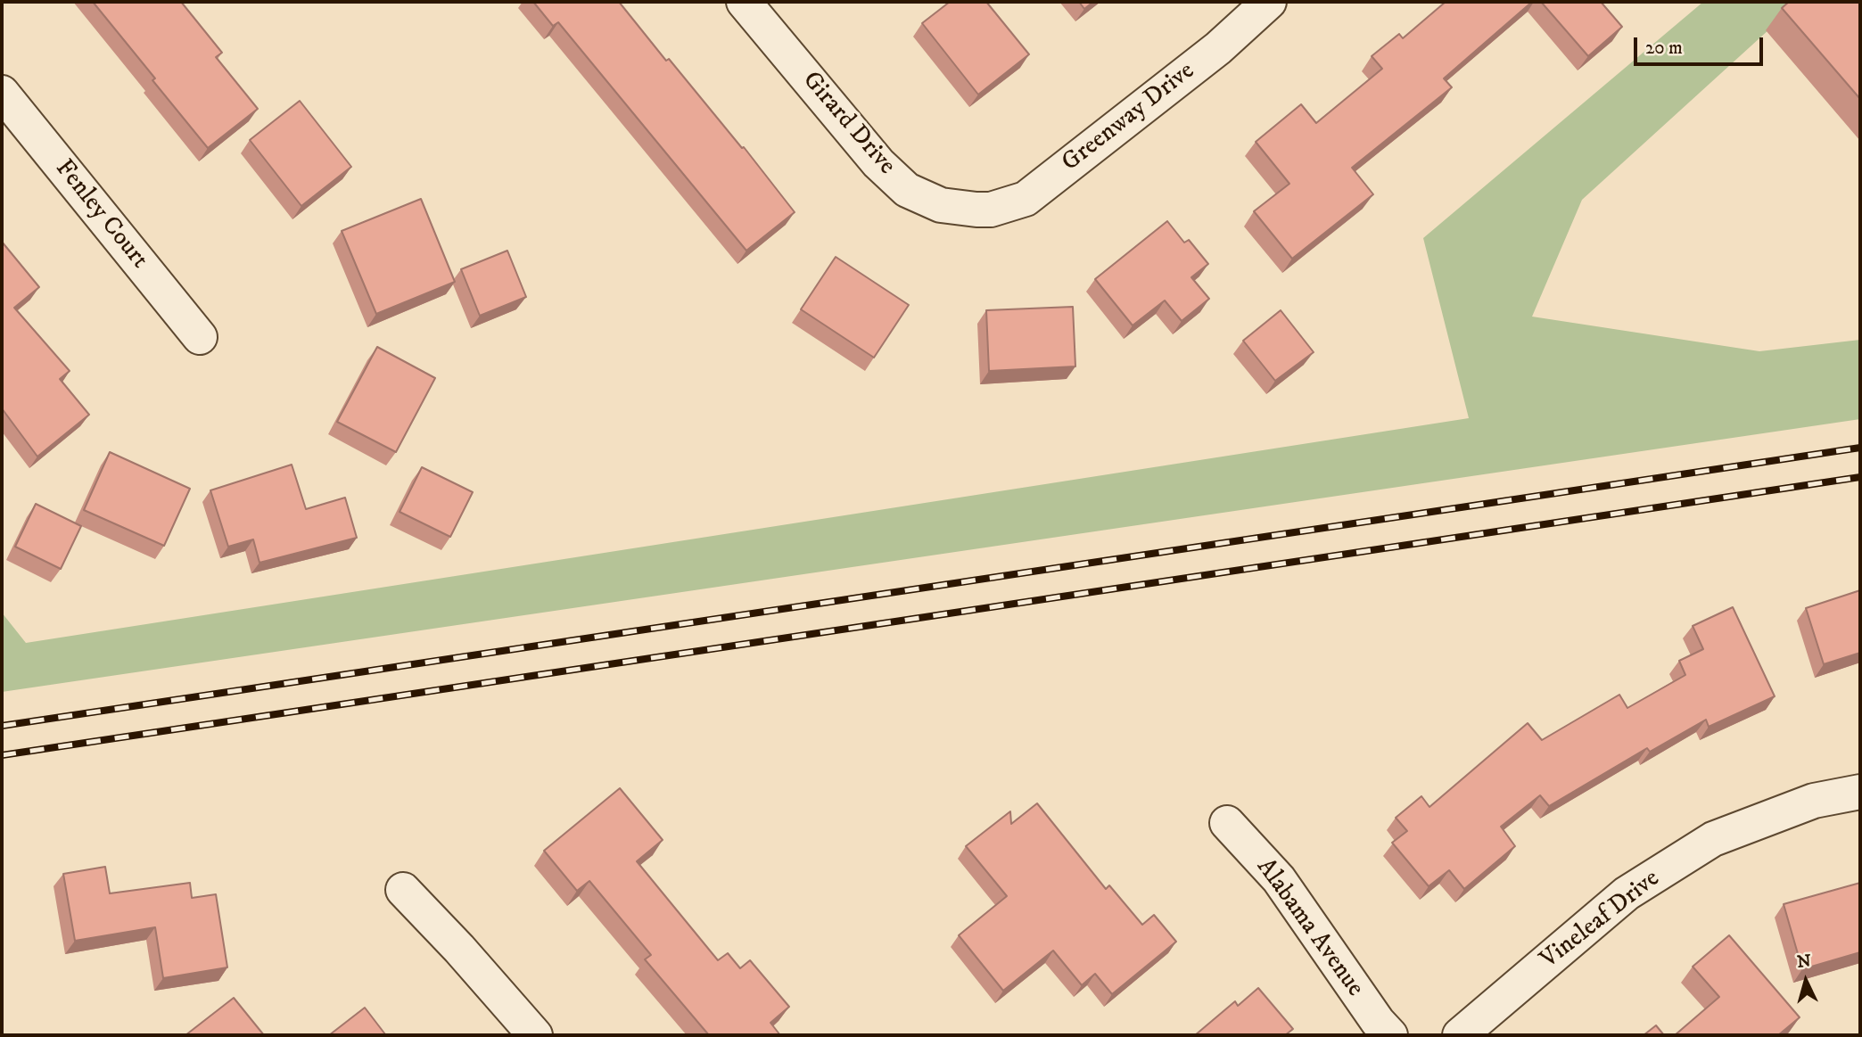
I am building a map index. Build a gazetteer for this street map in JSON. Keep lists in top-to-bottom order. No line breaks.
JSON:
{"streets":{"street":["Greenway Drive","Girard Drive","Fenley Court","Vineleaf Drive","Alabama Avenue"]},"crossings":[["Greenway Drive","Girard Drive"]],"scale_bar":"20 m","north":"top"}
